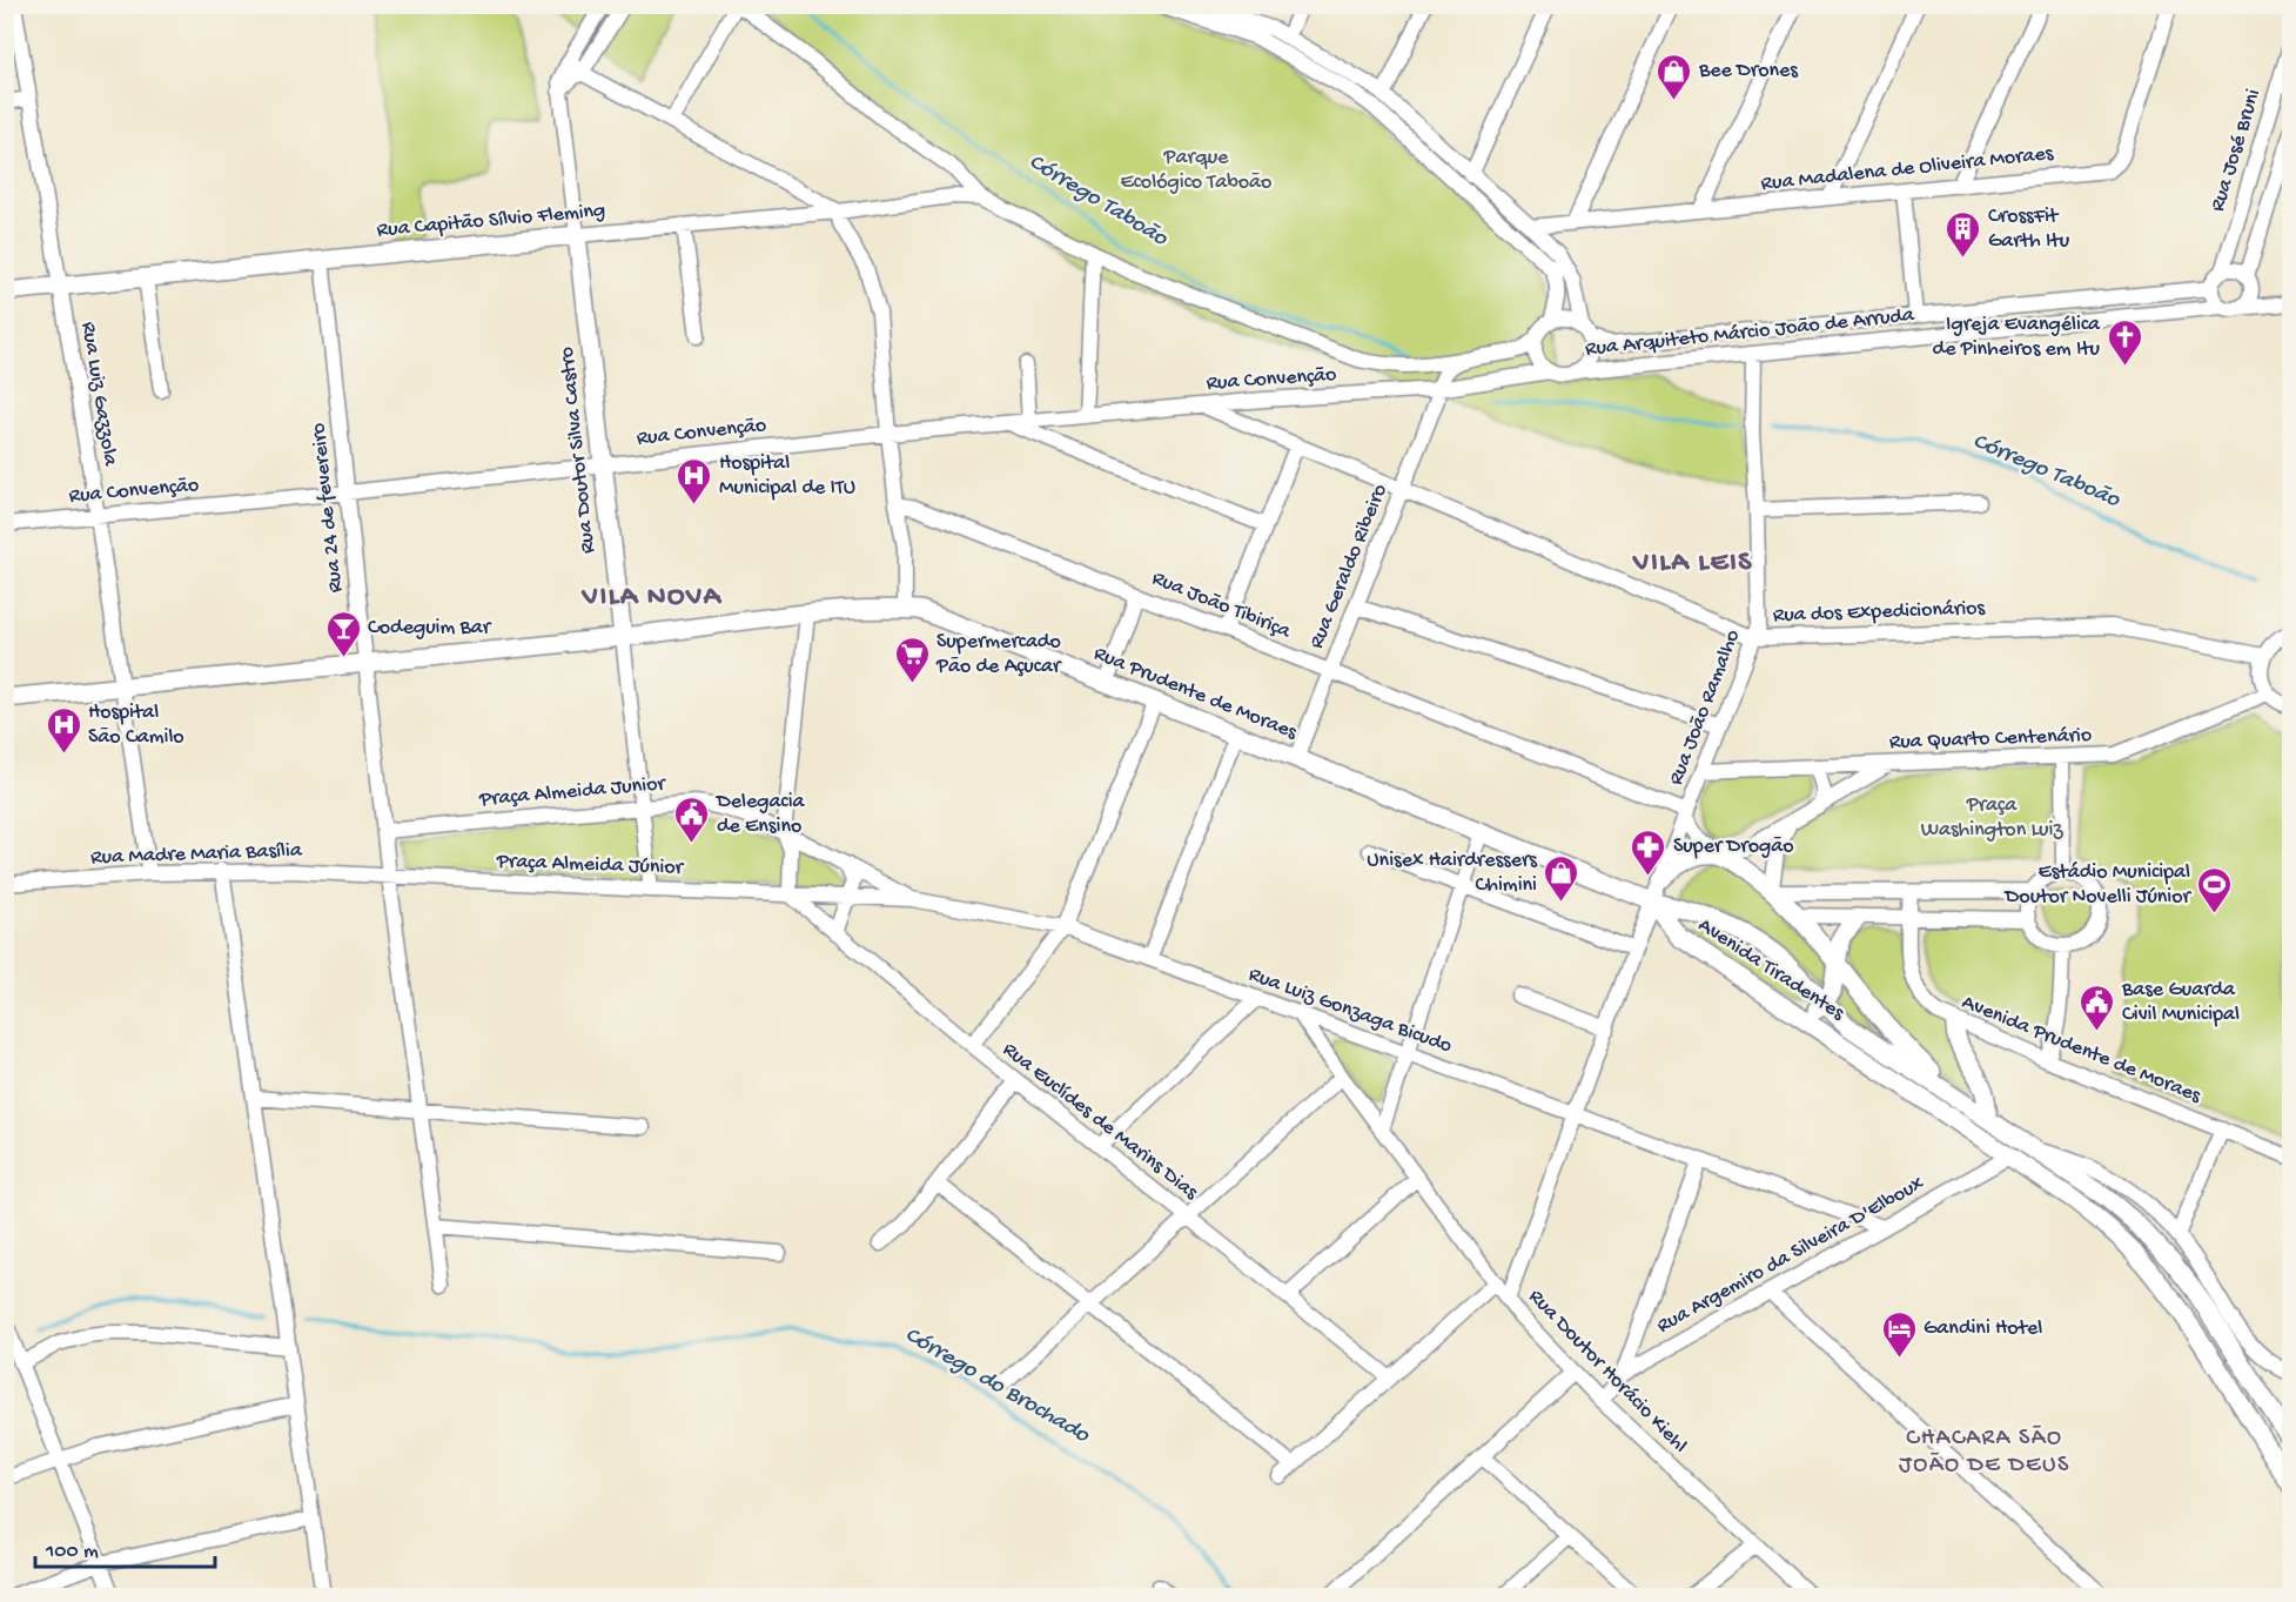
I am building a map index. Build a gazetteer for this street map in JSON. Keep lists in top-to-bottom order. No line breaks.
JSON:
{"streets":{"main road":["Rua Capitão Sílvio Fleming","Rua Doutor Silva Castro","Rua Prudente de Moraes","Avenida Tiradentes"],"street":["Rua José Bruni","Rua Madalena de Oliveira Moraes","Rua Arquiteto Márcio João de Arruda","Rua Convenção","Rua Luiz Gazzola","Rua 24 de fevereiro","Rua Geraldo Ribeiro","Rua João Tibiriça","Rua dos Expedicionários","Rua João Ramalho","Rua Quarto Centenário","Praça Almeida Junior","Rua Madre Maria Basília","Praça Almeida Júnior","Rua Luiz Gonzaga Bicudo","Avenida Prudente de Moraes","Rua Euclídes de Marins Dias","Rua Argemiro da Silveira D'Elboux","Rua Doutor Horácio Kiehl"]},"crossings":[["Rua José Bruni","Rua Arquiteto Márcio João de Arruda"],["Rua Capitão Sílvio Fleming","Rua Luiz Gazzola"],["Rua Capitão Sílvio Fleming","Rua Doutor Silva Castro"],["Rua Capitão Sílvio Fleming","Rua 24 de fevereiro"],["Rua Arquiteto Márcio João de Arruda","Rua João Ramalho"],["Rua Convenção","Rua Luiz Gazzola"],["Rua Convenção","Rua Doutor Silva Castro"],["Rua Convenção","Rua 24 de fevereiro"],["Rua Convenção","Rua Geraldo Ribeiro"],["Rua Convenção","Rua dos Expedicionários"],["Rua Luiz Gazzola","Rua Prudente de Moraes"],["Rua Luiz Gazzola","Rua Madre Maria Basília"],["Rua Doutor Silva Castro","Rua Prudente de Moraes"],["Rua Doutor Silva Castro","Praça Almeida Junior"],["Rua Doutor Silva Castro","Praça Almeida Júnior"],["Rua 24 de fevereiro","Rua Prudente de Moraes"],["Rua 24 de fevereiro","Praça Almeida Junior"],["Rua 24 de fevereiro","Rua Madre Maria Basília"],["Rua 24 de fevereiro","Praça Almeida Júnior"],["Rua Geraldo Ribeiro","Rua João Tibiriça"],["Rua Geraldo Ribeiro","Rua dos Expedicionários"],["Rua Geraldo Ribeiro","Rua Prudente de Moraes"],["Rua João Tibiriça","Rua João Ramalho"],["Rua dos Expedicionários","Rua João Ramalho"],["Rua Prudente de Moraes","Rua João Ramalho"],["Rua Prudente de Moraes","Avenida Tiradentes"],["Rua João Ramalho","Rua Quarto Centenário"],["Rua João Ramalho","Avenida Tiradentes"],["Rua João Ramalho","Rua Luiz Gonzaga Bicudo"],["Rua João Ramalho","Rua Doutor Horácio Kiehl"],["Praça Almeida Junior","Rua Luiz Gonzaga Bicudo"],["Rua Madre Maria Basília","Praça Almeida Júnior"],["Praça Almeida Júnior","Rua Luiz Gonzaga Bicudo"],["Praça Almeida Júnior","Rua Euclídes de Marins Dias"],["Avenida Tiradentes","Rua Argemiro da Silveira D'Elboux"],["Rua Luiz Gonzaga Bicudo","Rua Euclídes de Marins Dias"],["Rua Luiz Gonzaga Bicudo","Rua Argemiro da Silveira D'Elboux"],["Rua Luiz Gonzaga Bicudo","Rua Doutor Horácio Kiehl"],["Rua Argemiro da Silveira D'Elboux","Rua Doutor Horácio Kiehl"]],"districts":["VILA LEIS","VILA NOVA","CHACARA SÃO JOÃO DE DEUS"],"water":["Córrego Taboão","Córrego do Brochado"],"parks":["Parque Ecológico Taboão","Praça Washington Luiz"],"places":{"shop":["Bee Drones","Unisex Hairdressers Chimini"],"building":["CrossFit Garth Itu"],"church":["Igreja Evangélica de Pinheiros em Itu"],"hospital":["Hospital Municipal de ITU","Hospital São Camilo"],"bar":["Codeguim Bar"],"supermarket":["Supermercado Pão de Açucar"],"public building":["Delegacia de Ensino","Base Guarda Civil Municipal"],"pharmacy":["Super Drogão"],"sports":["Estádio Municipal Doutor Novelli Júnior"],"hotel":["Gandini Hotel"]},"scale_bar":"100 m"}
